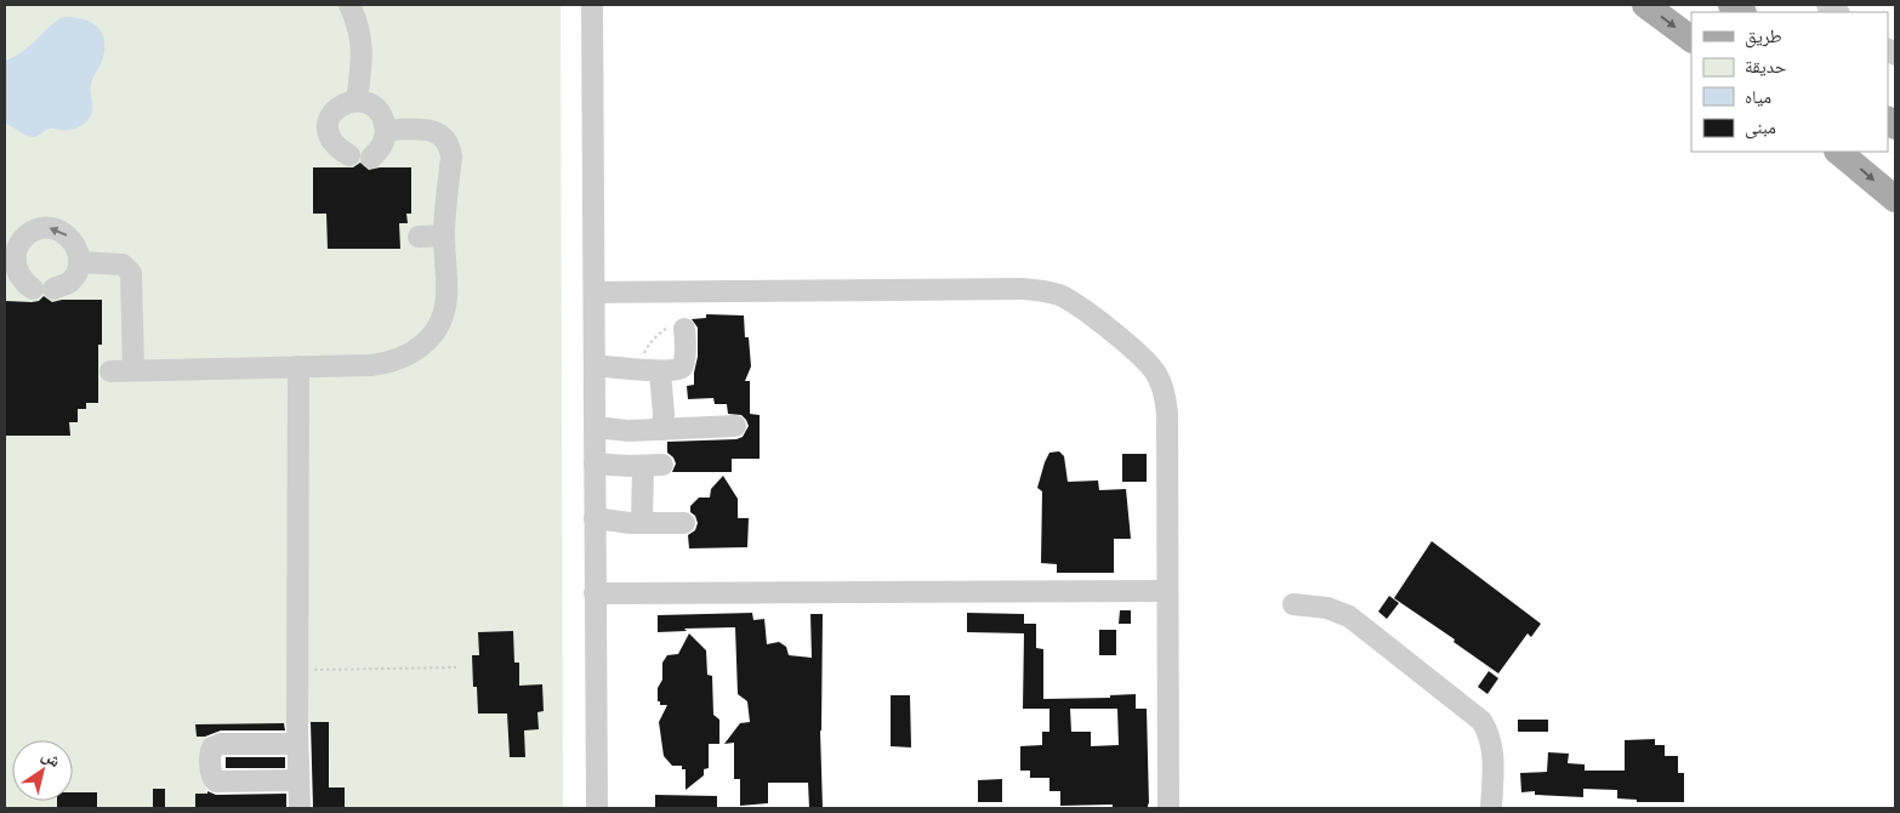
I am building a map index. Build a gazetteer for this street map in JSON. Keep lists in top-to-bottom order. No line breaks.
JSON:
{"legend":["طريق","حديقة","مياه","مبنى"],"north":"top right"}
